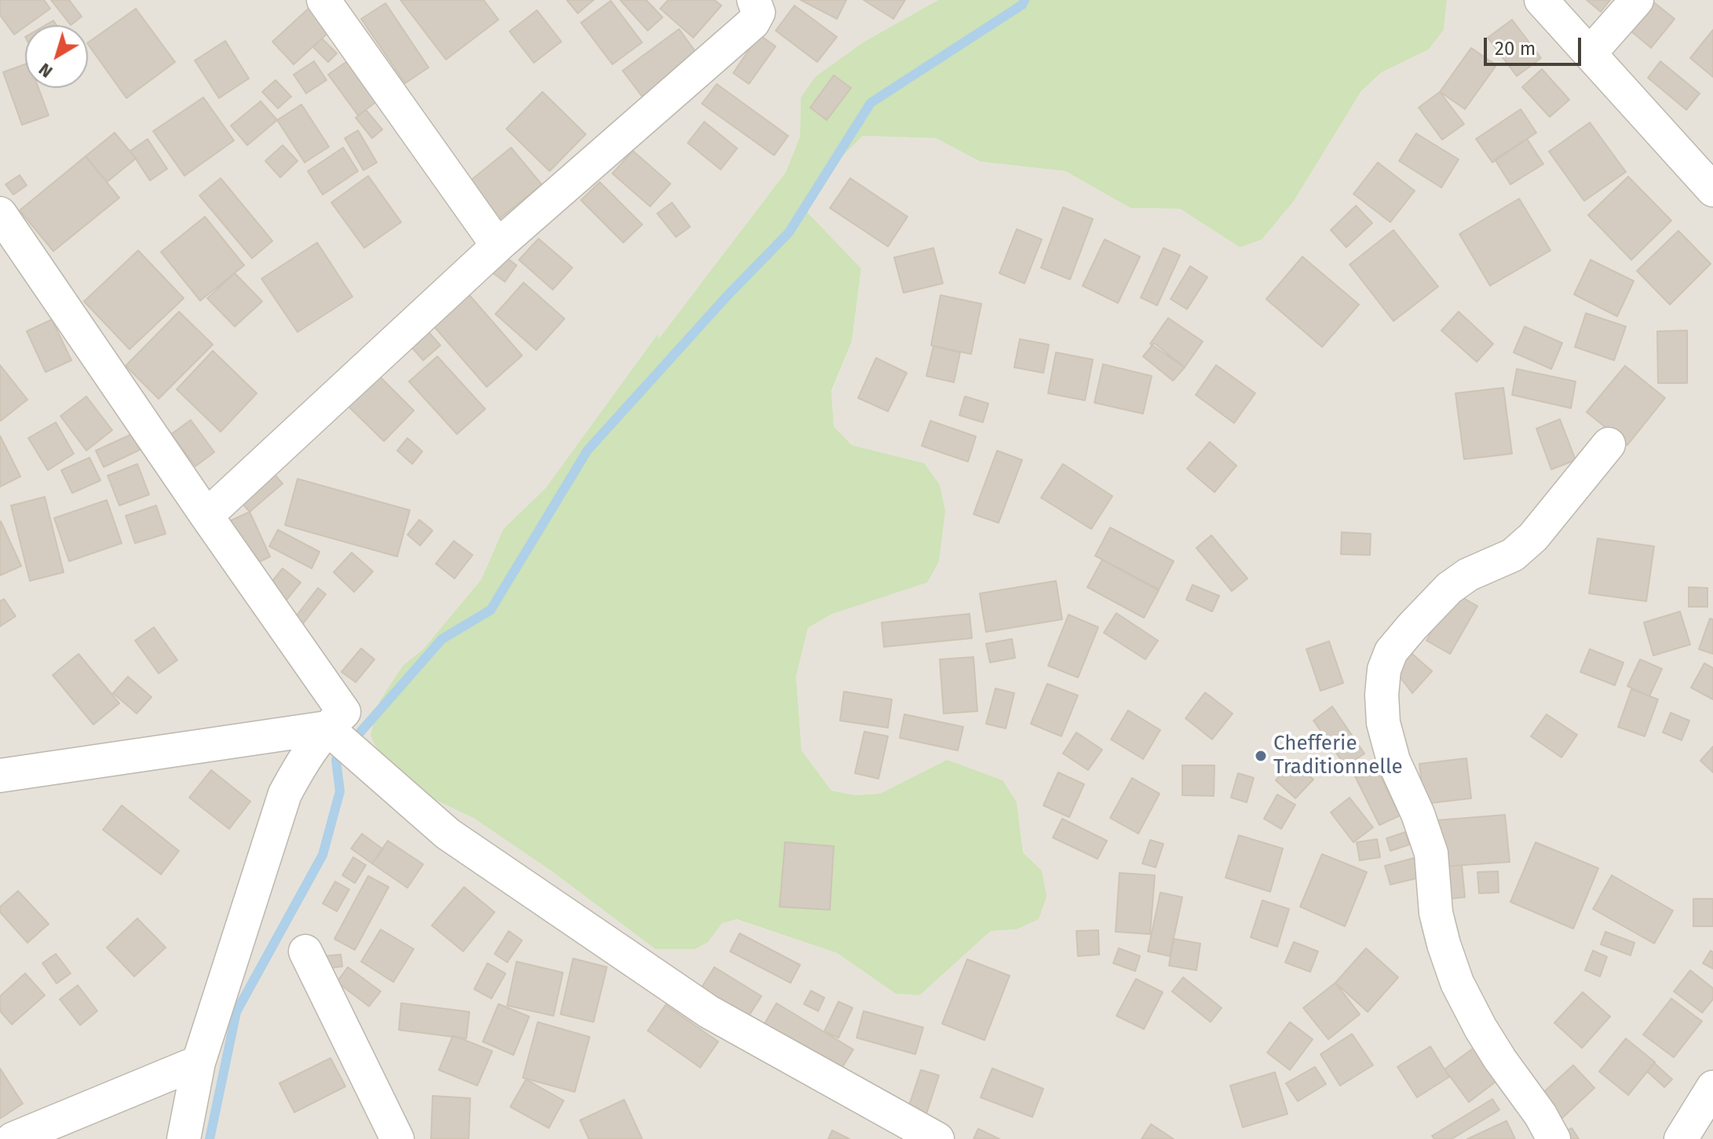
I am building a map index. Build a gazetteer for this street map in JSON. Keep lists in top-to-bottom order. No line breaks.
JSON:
{"places":["Chefferie Traditionnelle"],"scale_bar":"20 m","north":"bottom left"}
